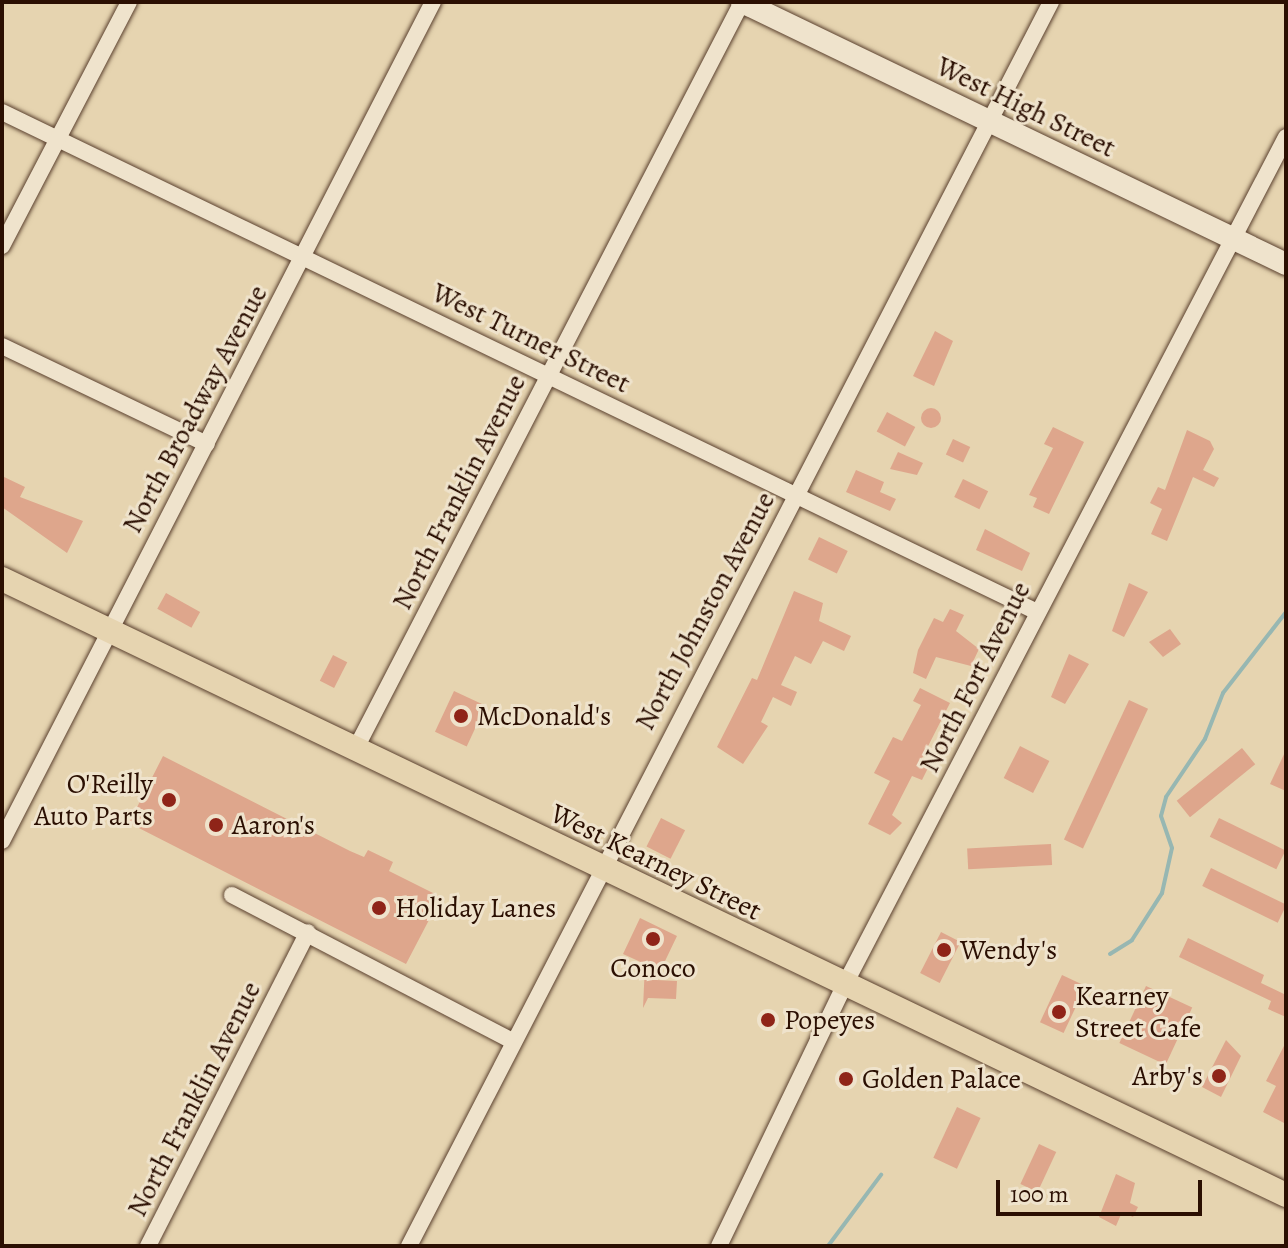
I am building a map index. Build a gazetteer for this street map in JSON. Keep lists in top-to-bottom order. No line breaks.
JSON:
{"streets":{"main road":["West Kearney Street"],"street":["West High Street","West Turner Street","North Broadway Avenue","North Franklin Avenue","North Johnston Avenue","North Fort Avenue"]},"crossings":[["West High Street","North Franklin Avenue"],["West High Street","North Johnston Avenue"],["West High Street","North Fort Avenue"],["West Turner Street","North Broadway Avenue"],["West Turner Street","North Franklin Avenue"],["West Turner Street","North Johnston Avenue"],["West Turner Street","North Fort Avenue"],["North Broadway Avenue","West Kearney Street"],["North Franklin Avenue","West Kearney Street"],["North Johnston Avenue","West Kearney Street"],["North Fort Avenue","West Kearney Street"]],"places":["McDonald's","O'Reilly Auto Parts","Aaron's","Holiday Lanes","Conoco","Wendy's","Kearney Street Cafe","Popeyes","Arby's","Golden Palace"],"scale_bar":"100 m"}
